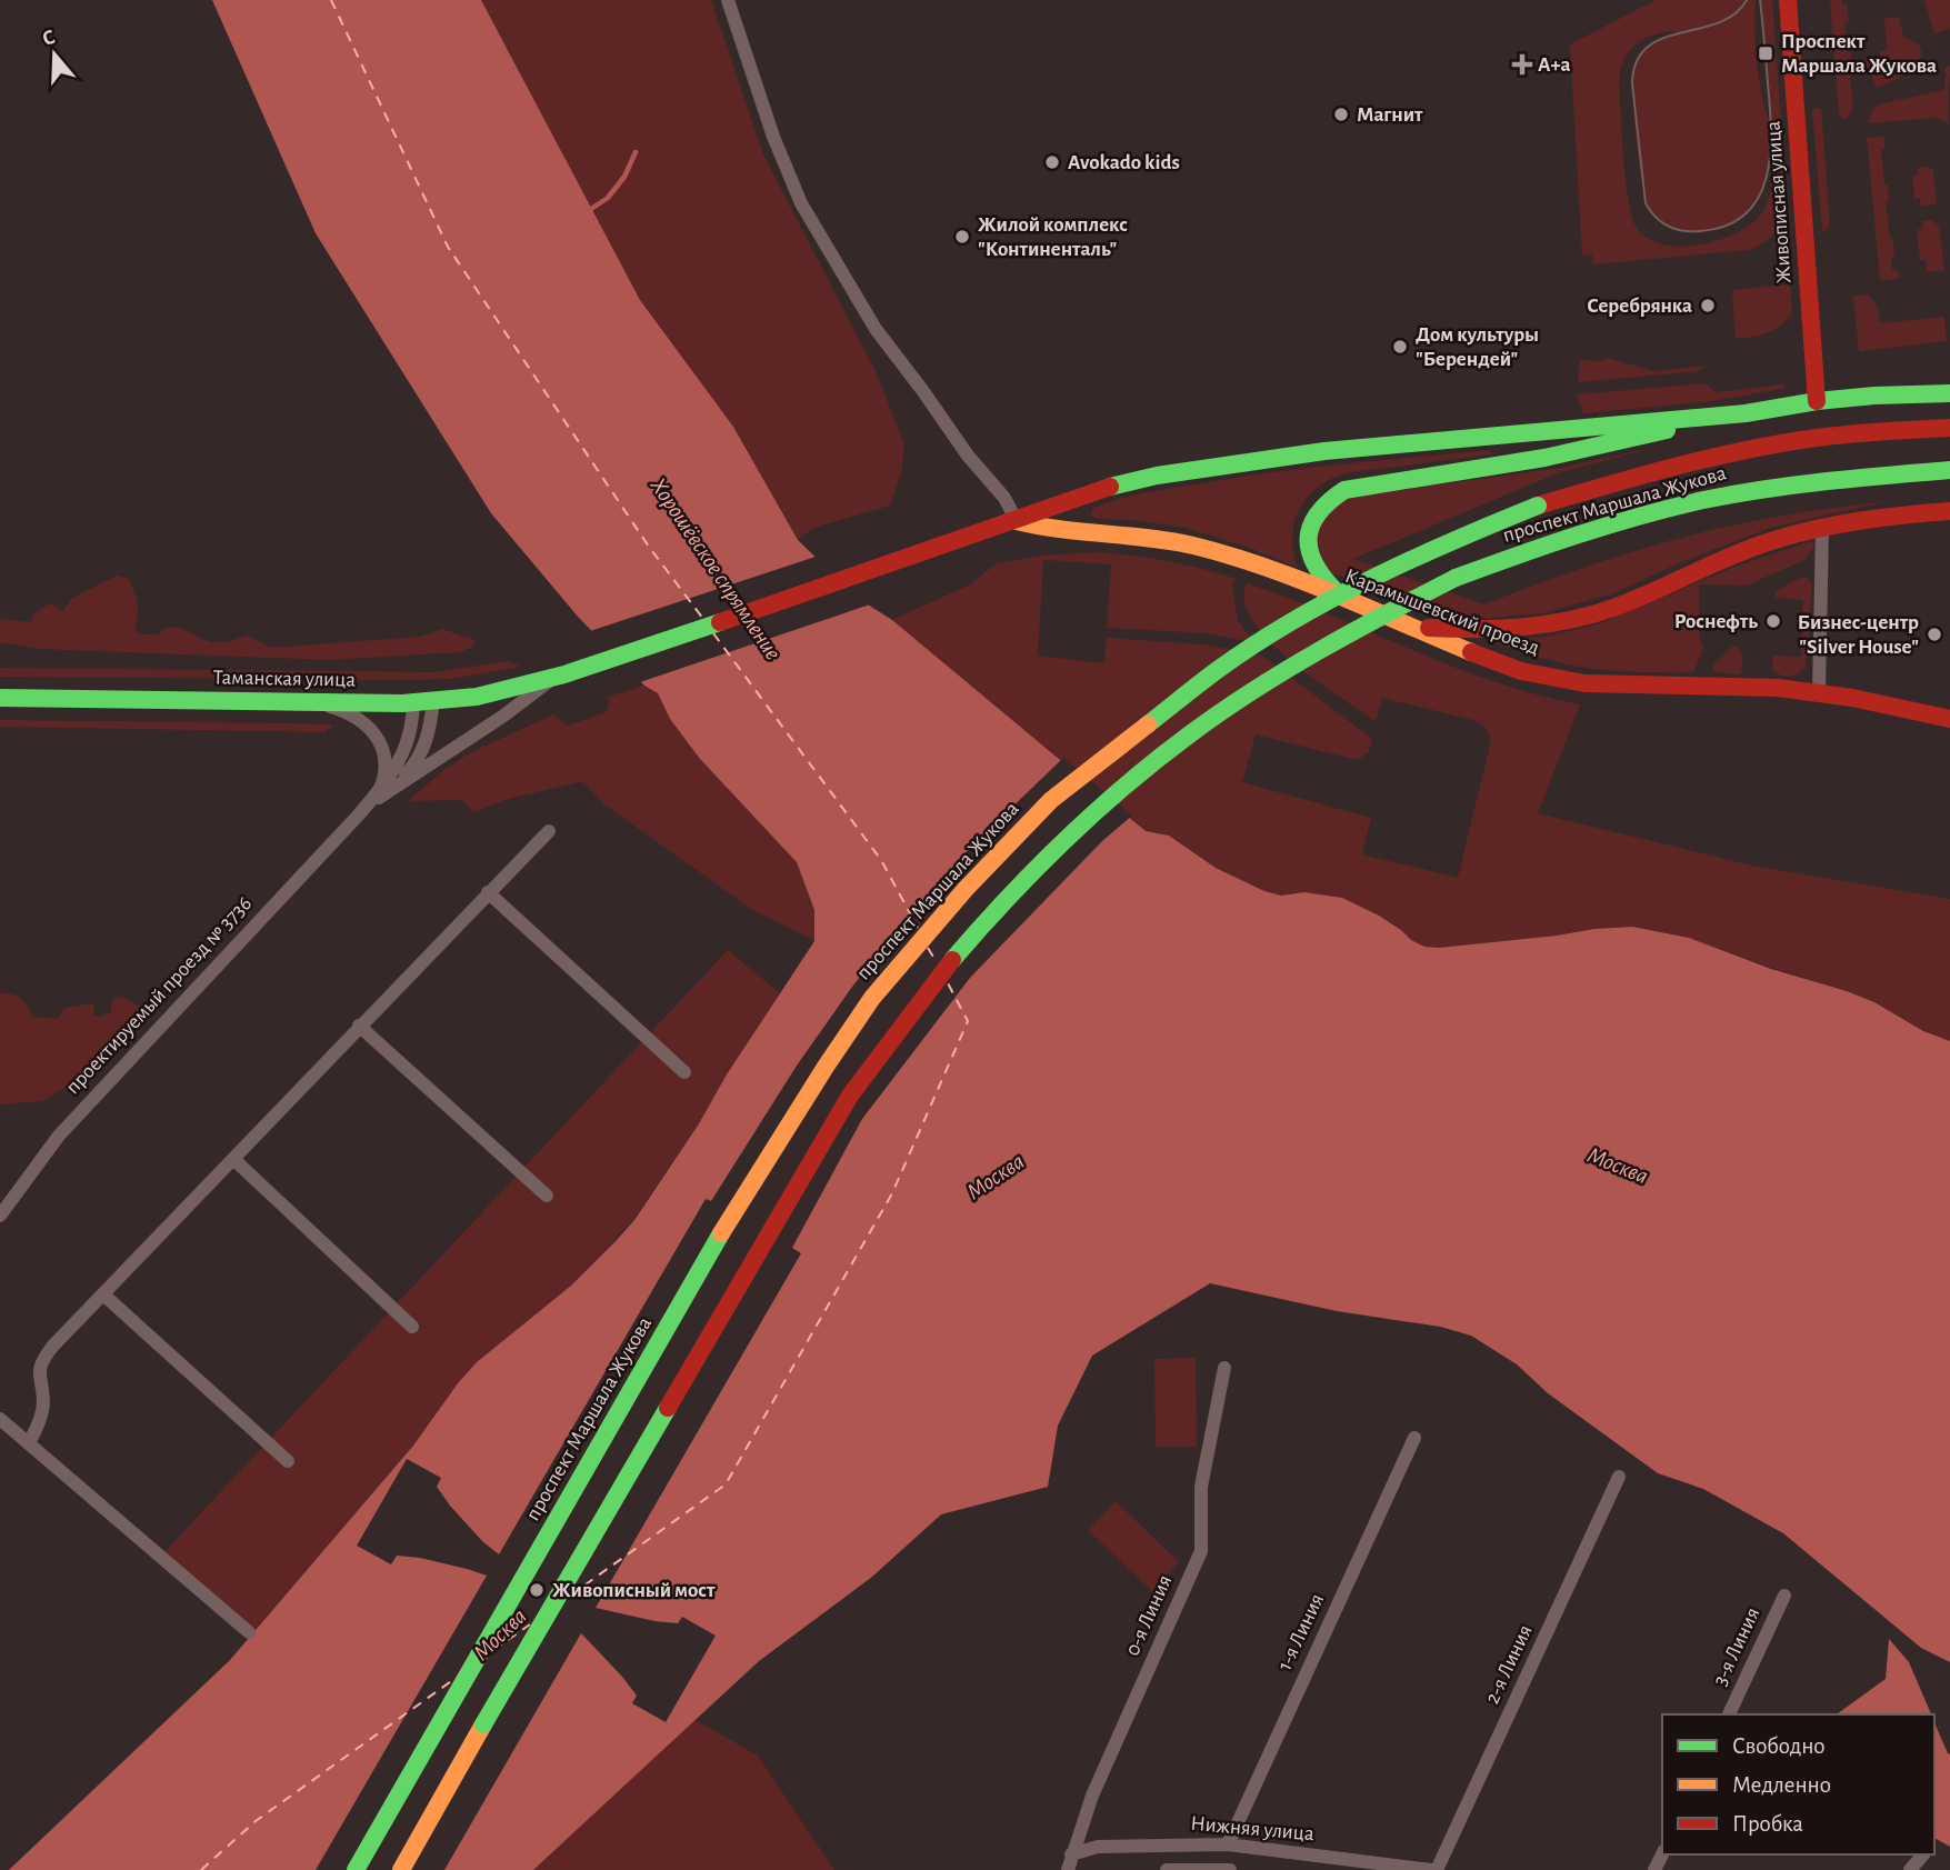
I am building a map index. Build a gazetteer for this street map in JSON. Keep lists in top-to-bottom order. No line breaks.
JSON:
{"streets":{"main road":["Живописная улица","проспект Маршала Жукова","Карамышевский проезд","Таманская улица"],"street":["проектируемый проезд № 3736","0-я Линия","1-я Линия","3-я Линия","2-я Линия","Нижняя улица"]},"crossings":[["Карамышевский проезд","Таманская улица"],["0-я Линия","Нижняя улица"],["1-я Линия","Нижняя улица"]],"water":["Хорошёвское спрямление","Москва"],"places":{"transit":["Проспект Маршала Жукова"],"health":["А+а"],"other":["Магнит","Avokado kids","Жилой комплекс \"Континенталь\"","Серебрянка","Дом культуры \"Берендей\"","Роснефть","Бизнес-центр \"Silver House\"","Живописный мост"]},"legend":["Свободно","Медленно","Пробка"],"north":"top"}
